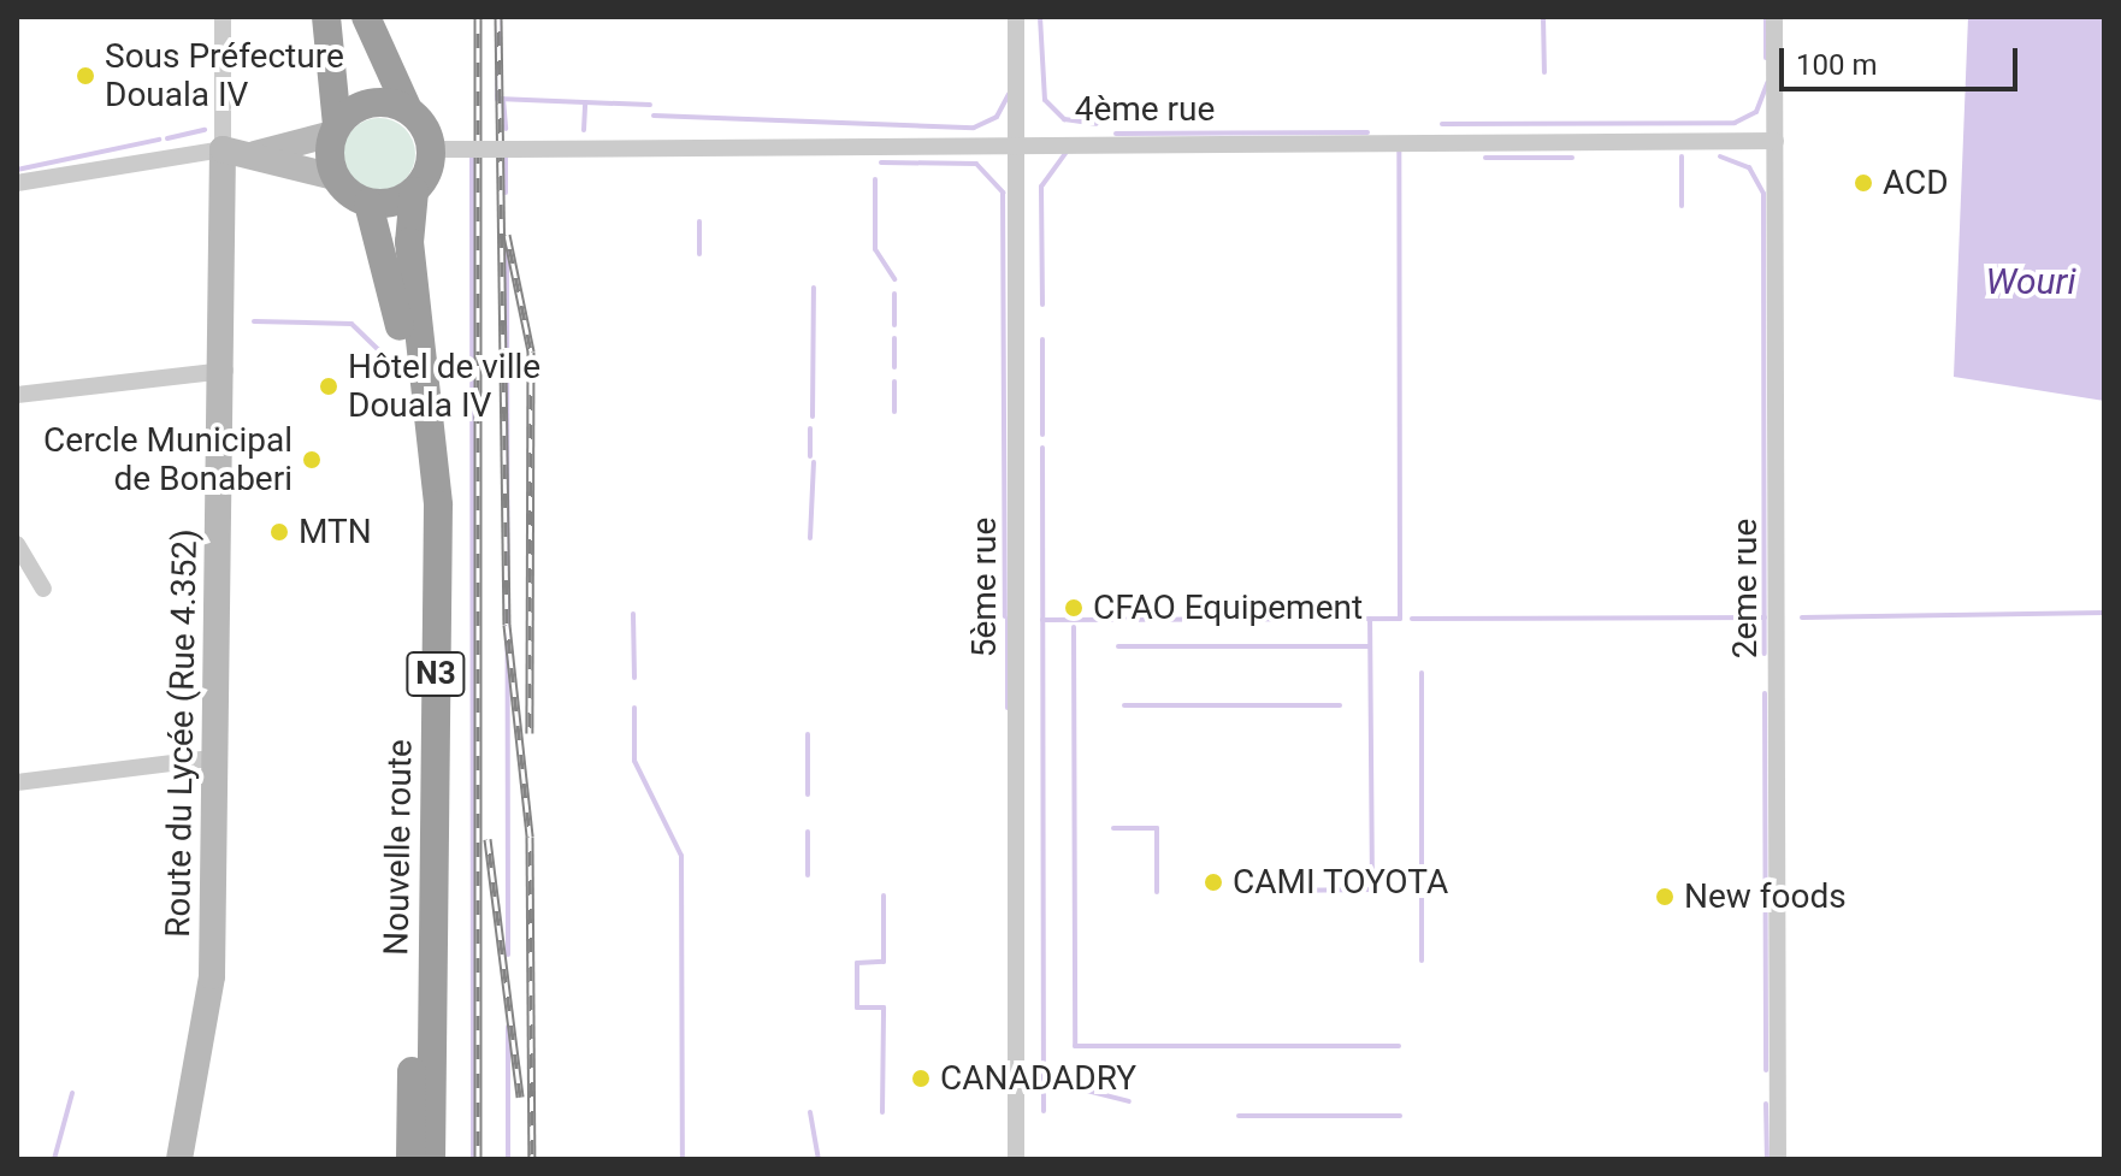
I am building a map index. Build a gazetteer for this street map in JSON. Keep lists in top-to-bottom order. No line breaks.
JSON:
{"streets":{"highway":["N3","Nouvelle route"],"main road":["Route du Lycée (Rue 4.352)"],"street":["4ème rue","5ème rue","2eme rue"]},"crossings":[["4ème rue","5ème rue"],["4ème rue","2eme rue"],["4ème rue","N3"],["4ème rue","Nouvelle route"],["N3","Nouvelle route"]],"water":["Wouri"],"places":["Sous Préfecture Douala IV","ACD","Hôtel de ville Douala IV","Cercle Municipal de Bonaberi","MTN","CFAO Equipement","CAMI TOYOTA","New foods","CANADADRY"],"scale_bar":"100 m"}
